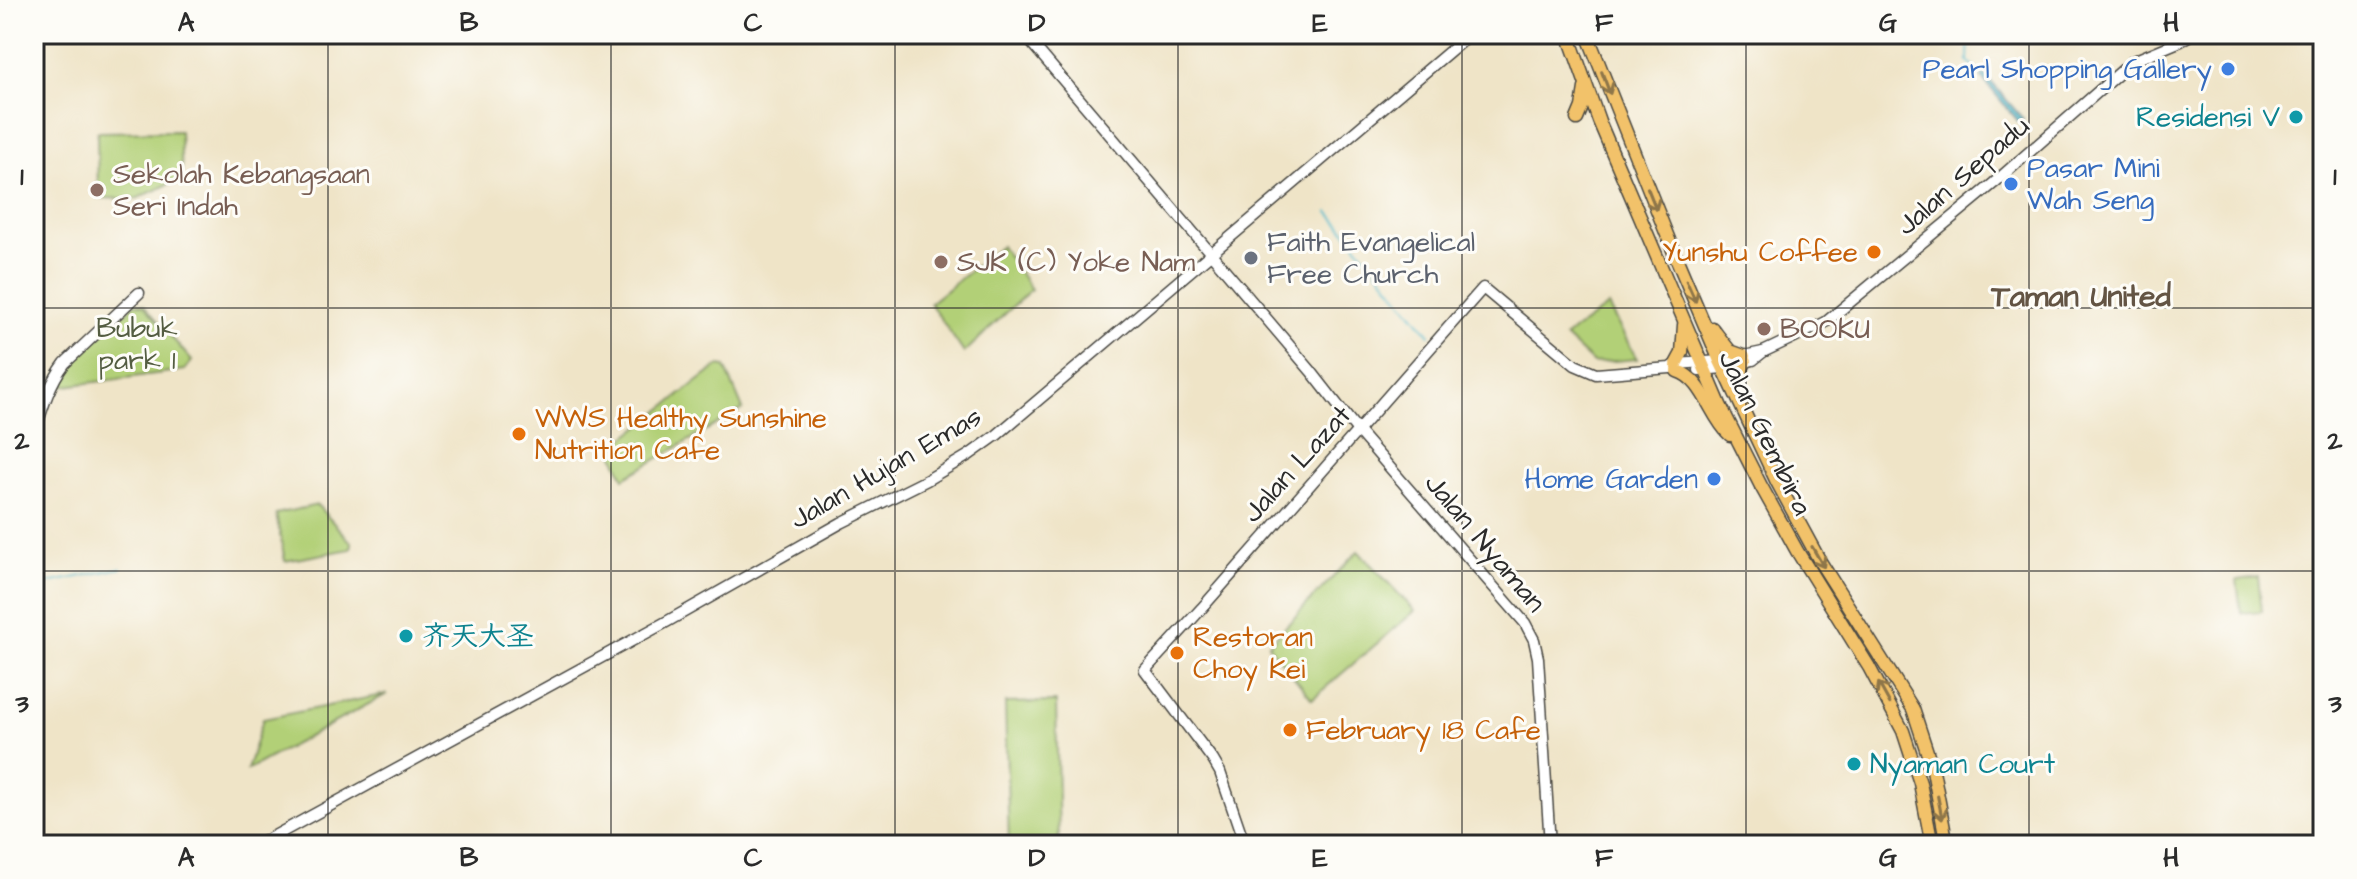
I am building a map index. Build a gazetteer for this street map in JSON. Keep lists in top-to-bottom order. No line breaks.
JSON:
{"streets":{"main road":["Jalan Gembira"],"street":["Jalan Sepadu","Jalan Lazat","Jalan Hujan Emas","Jalan Nyaman"]},"crossings":[["Jalan Sepadu","Jalan Gembira"],["Jalan Sepadu","Jalan Lazat"],["Jalan Lazat","Jalan Nyaman"],["Jalan Hujan Emas","Jalan Nyaman"]],"districts":["Taman United"],"parks":["Bubuk park 1"],"places":["Pearl Shopping Gallery","Residensi V","Pasar Mini Wah Seng","Sekolah Kebangsaan Seri Indah","Yunshu Coffee","Faith Evangelical Free Church","SJK (C) Yoke Nam","BOOKU","WWS Healthy Sunshine Nutrition Cafe","Home Garden","齐天大圣","Restoran Choy Kei","February 18 Cafe","Nyaman Court"],"grid":{"columns":["A","B","C","D","E","F","G","H"],"rows":["1","2","3"]}}
